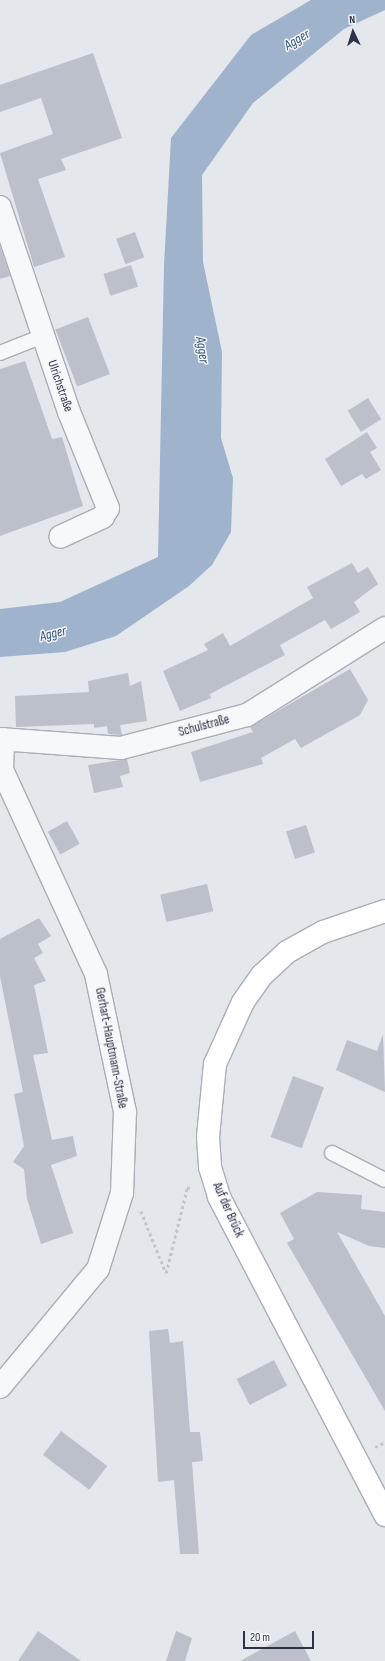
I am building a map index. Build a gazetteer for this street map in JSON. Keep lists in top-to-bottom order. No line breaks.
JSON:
{"streets":{"main road":["Auf der Brück"],"street":["Ulrichstraße","Schulstraße","Gerhart-Hauptmann-Straße"]},"crossings":[["Schulstraße","Gerhart-Hauptmann-Straße"]],"water":["Agger"],"scale_bar":"20 m","north":"top"}
